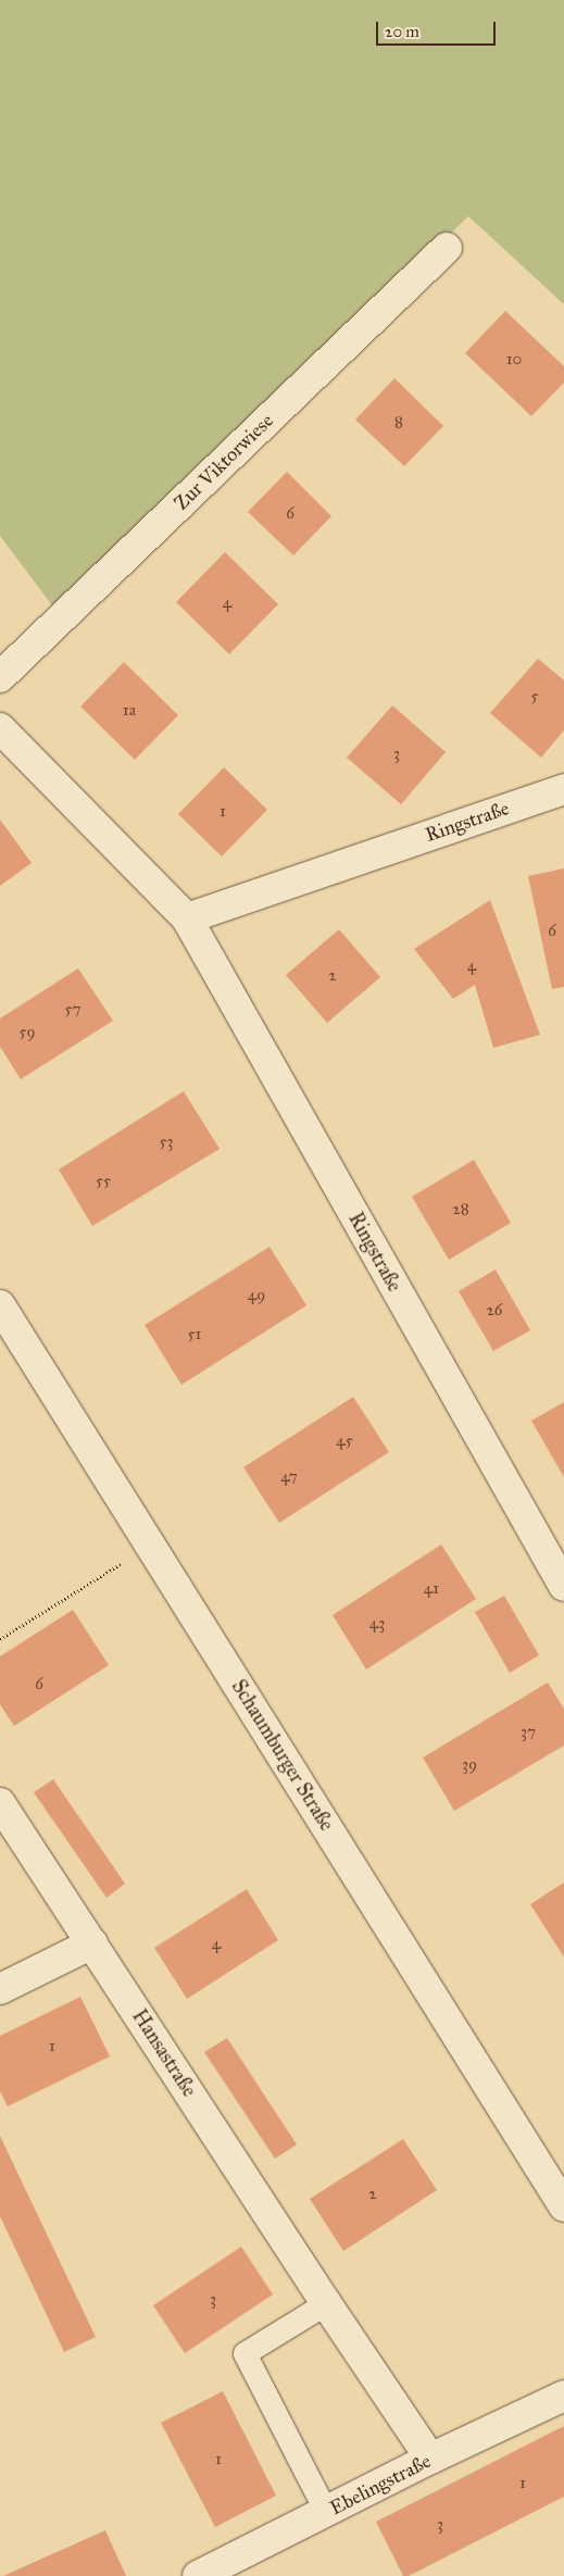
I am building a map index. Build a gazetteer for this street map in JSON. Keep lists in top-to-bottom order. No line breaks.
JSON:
{"streets":{"street":["Zur Viktorwiese","Ringstraße","Schaumburger Straße","Hansastraße","Ebelingstraße"]},"crossings":[["Hansastraße","Ebelingstraße"]],"house_numbers":["10","8","6","4","5","1a","3","1","6","4","2","57","59","53","55","28","49","26","51","45","47","41","43","6","37","39","4","1","2","3","1","1","3"],"scale_bar":"20 m"}
